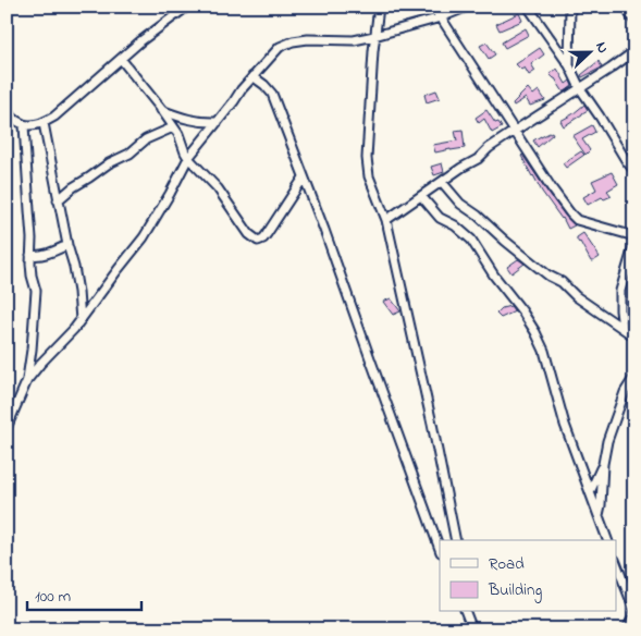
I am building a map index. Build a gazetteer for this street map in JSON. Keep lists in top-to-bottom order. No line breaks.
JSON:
{"legend":["Road","Building"],"scale_bar":"100 m","north":"right"}
